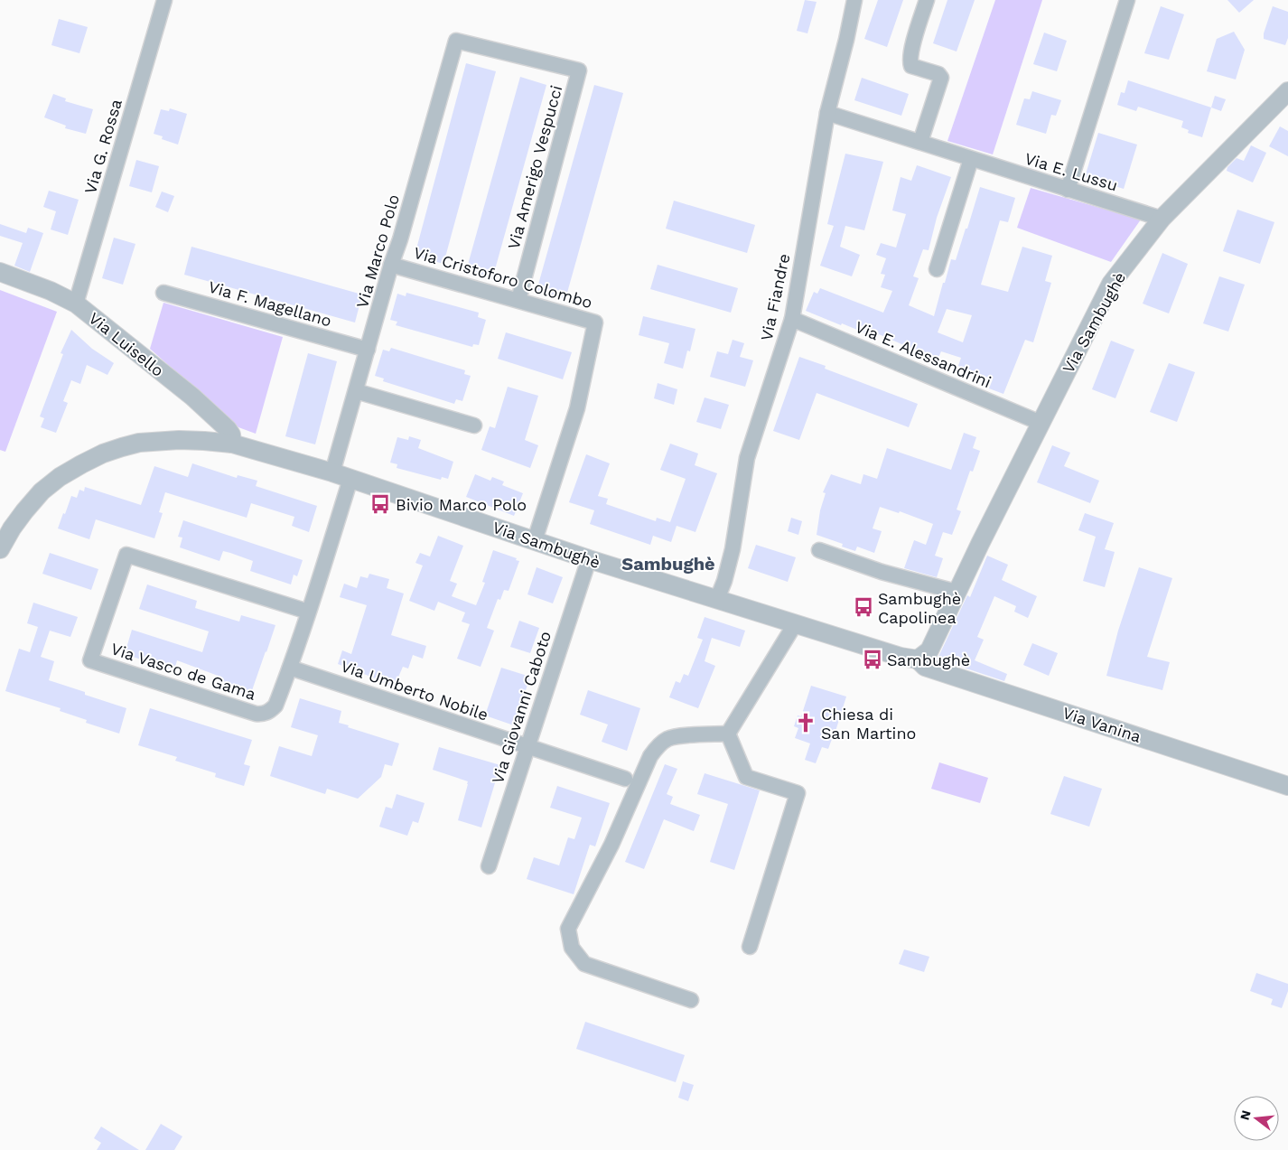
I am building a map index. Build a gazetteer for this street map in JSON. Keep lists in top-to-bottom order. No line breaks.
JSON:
{"streets":{"street":["Via G. Rossa","Via Amerigo Vespucci","Via E. Lussu","Via Marco Polo","Via Cristoforo Colombo","Via Fiandre","Via F. Magellano","Via Sambughè","Via Luisello","Via E. Alessandrini","Via Vasco de Gama","Via Umberto Nobile","Via Giovanni Caboto","Via Vanina"]},"crossings":[["Via G. Rossa","Via Luisello"],["Via Amerigo Vespucci","Via Marco Polo"],["Via Amerigo Vespucci","Via Cristoforo Colombo"],["Via E. Lussu","Via Fiandre"],["Via E. Lussu","Via Sambughè"],["Via Marco Polo","Via Cristoforo Colombo"],["Via Marco Polo","Via F. Magellano"],["Via Marco Polo","Via Sambughè"],["Via Cristoforo Colombo","Via Sambughè"],["Via Fiandre","Via Sambughè"],["Via Fiandre","Via E. Alessandrini"],["Via Sambughè","Via Luisello"],["Via Sambughè","Via E. Alessandrini"],["Via Sambughè","Via Vasco de Gama"],["Via Sambughè","Via Giovanni Caboto"],["Via Sambughè","Via Vanina"],["Via Vasco de Gama","Via Umberto Nobile"],["Via Umberto Nobile","Via Giovanni Caboto"]],"districts":["Sambughè"],"places":{"bus stop":["Bivio Marco Polo","Sambughè Capolinea","Sambughè"],"church":["Chiesa di San Martino"]},"north":"left"}
